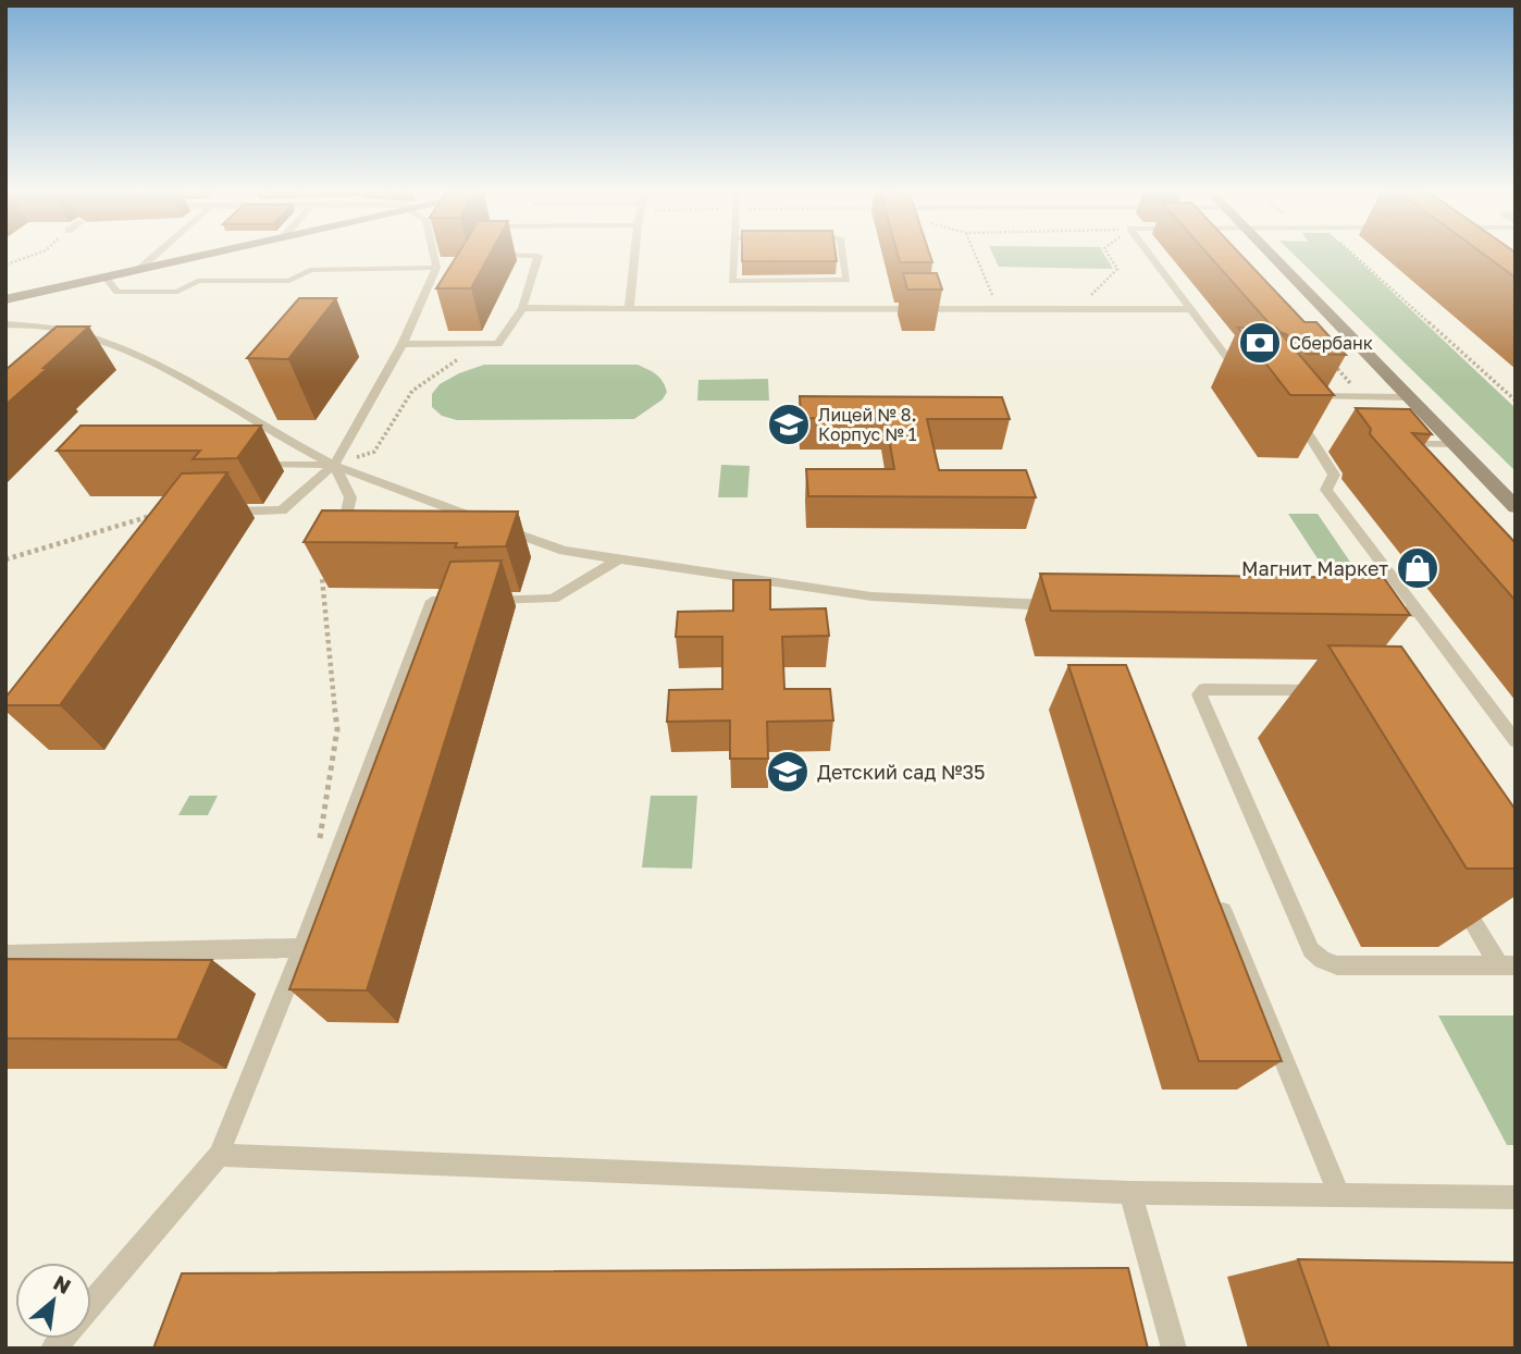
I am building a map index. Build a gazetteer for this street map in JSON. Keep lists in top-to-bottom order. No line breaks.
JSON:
{"places":{"bank":["Сбербанк"],"school or university":["Лицей № 8. Корпус № 1","Детский сад №35"],"shop":["Магнит Маркет"]},"north":"top right"}
